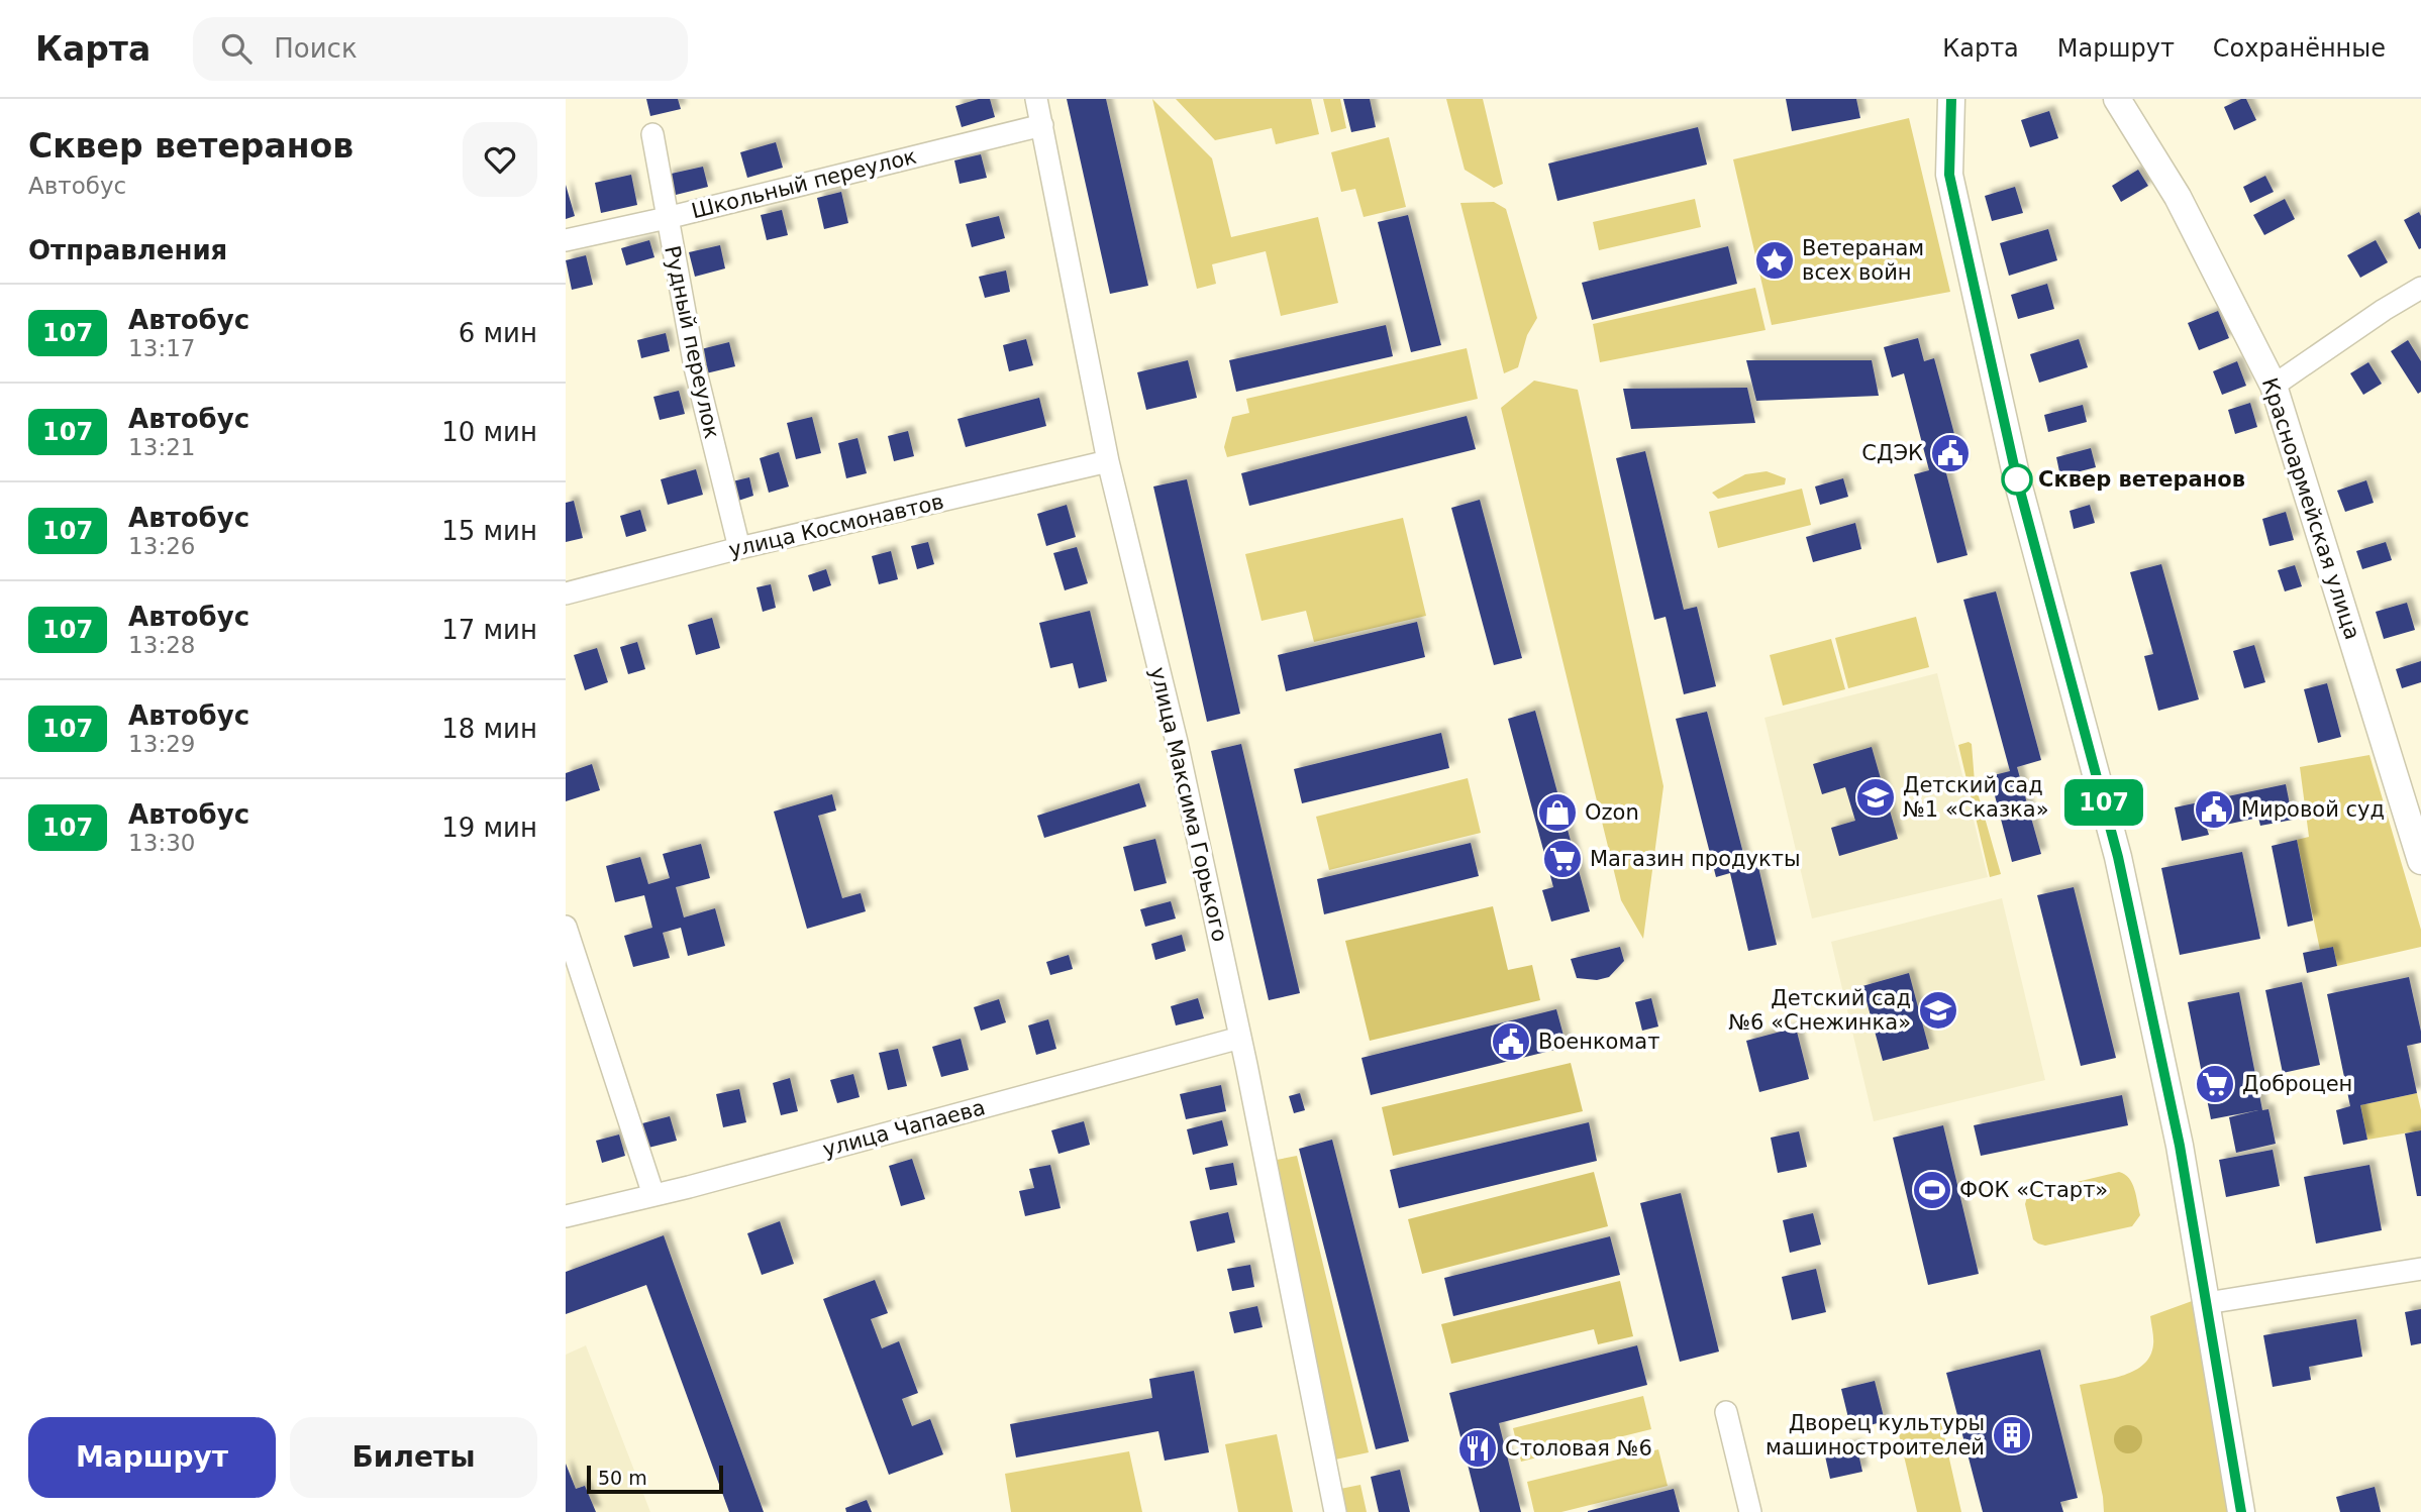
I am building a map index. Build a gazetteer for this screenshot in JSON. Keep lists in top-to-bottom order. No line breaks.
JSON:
{"streets":{"main road":["Красноармейская улица"],"street":["Школьный переулок","Рудный переулок","улица Космонавтов","улица Максима Горького","улица Чапаева"]},"crossings":[["Школьный переулок","Рудный переулок"],["Школьный переулок","улица Максима Горького"],["Рудный переулок","улица Космонавтов"],["улица Космонавтов","улица Максима Горького"],["улица Максима Горького","улица Чапаева"]],"places":{"place":["Ветеранам всех войн"],"public building":["СДЭК","Мировой суд","Военкомат"],"other":["Сквер ветеранов"],"school or university":["Детский сад №1 «Сказка»","Детский сад №6 «Снежинка»"],"shop":["Ozon"],"supermarket":["Магазин продукты","Доброцен"],"sports":["ФОК «Старт»"],"building":["Дворец культуры машиностроителей"],"restaurant":["Столовая №6"]},"lines":["bus line 107"],"scale_bar":"50 m","page":{"header":"Карта","search":"Поиск","nav":["Карта","Маршрут","Сохранённые"],"heading":[["Сквер ветеранов","Автобус"],"Отправления"],"on_map":"107","list":[{"mark":"107","name":"Автобус","note":"13:17","value":"6 мин"},{"mark":"107","name":"Автобус","note":"13:21","value":"10 мин"},{"mark":"107","name":"Автобус","note":"13:26","value":"15 мин"},{"mark":"107","name":"Автобус","note":"13:28","value":"17 мин"},{"mark":"107","name":"Автобус","note":"13:29","value":"18 мин"},{"mark":"107","name":"Автобус","note":"13:30","value":"19 мин"}],"buttons":["Маршрут","Билеты"],"scale":"50 m"}}
